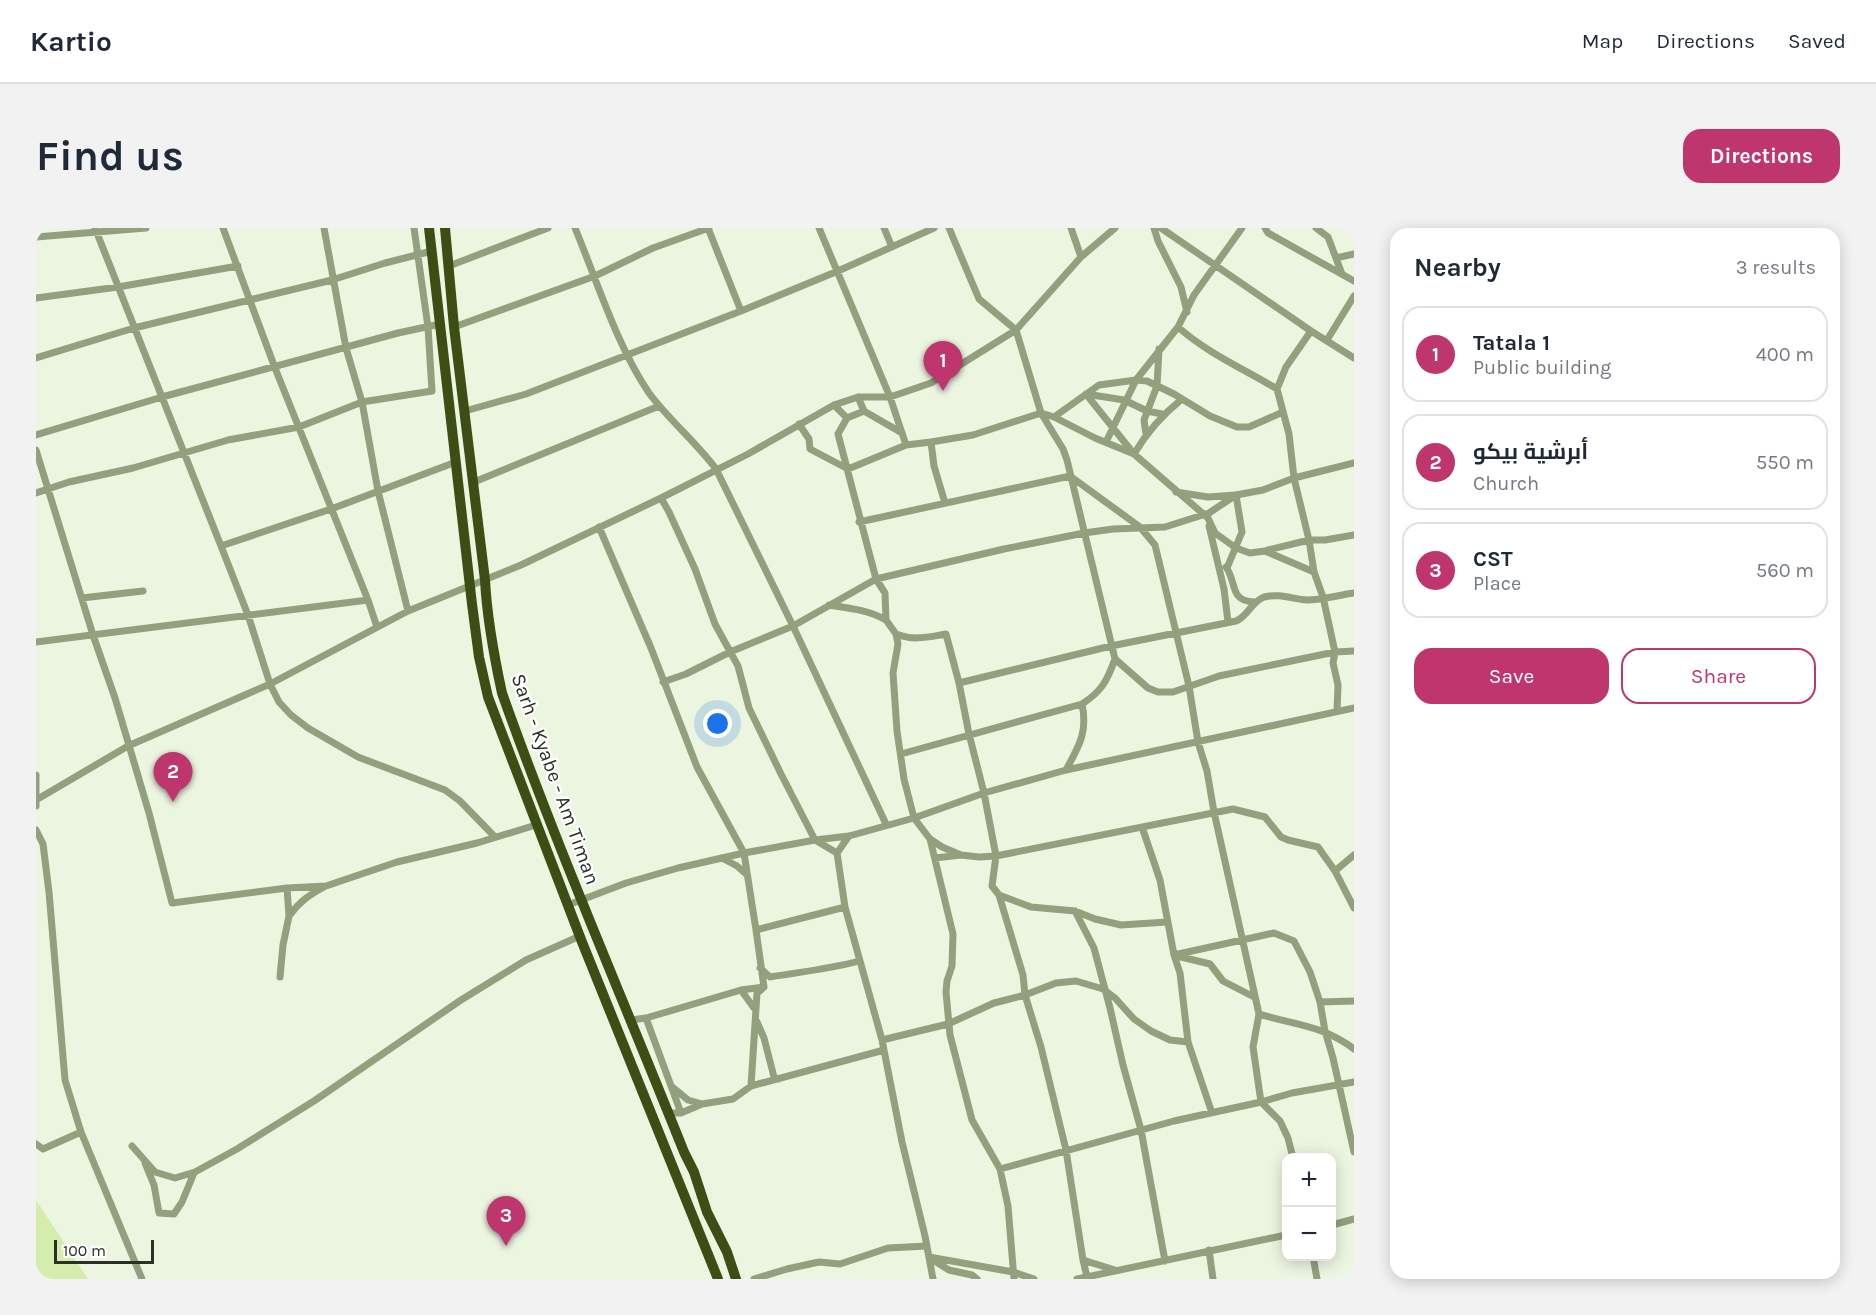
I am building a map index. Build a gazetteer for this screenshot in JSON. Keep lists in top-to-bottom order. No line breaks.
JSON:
{"streets":{"highway":["Sarh - Kyabe - Am Timan"]},"scale_bar":"100 m","page":{"header":"Kartio","nav":["Map","Directions","Saved"],"buttons":["Directions",["Save","Share"]],"title":"Find us","heading":["Nearby","3 results"],"list":[{"mark":"1","name":"Tatala 1","note":"Public building","value":"400 m"},{"mark":"2","name":"أبرشية بيكو","note":"Church","value":"550 m"},{"mark":"3","name":"CST","note":"Place","value":"560 m"}],"pins":["1","2","3"],"map_buttons":["+","−"],"scale":"100 m"}}
